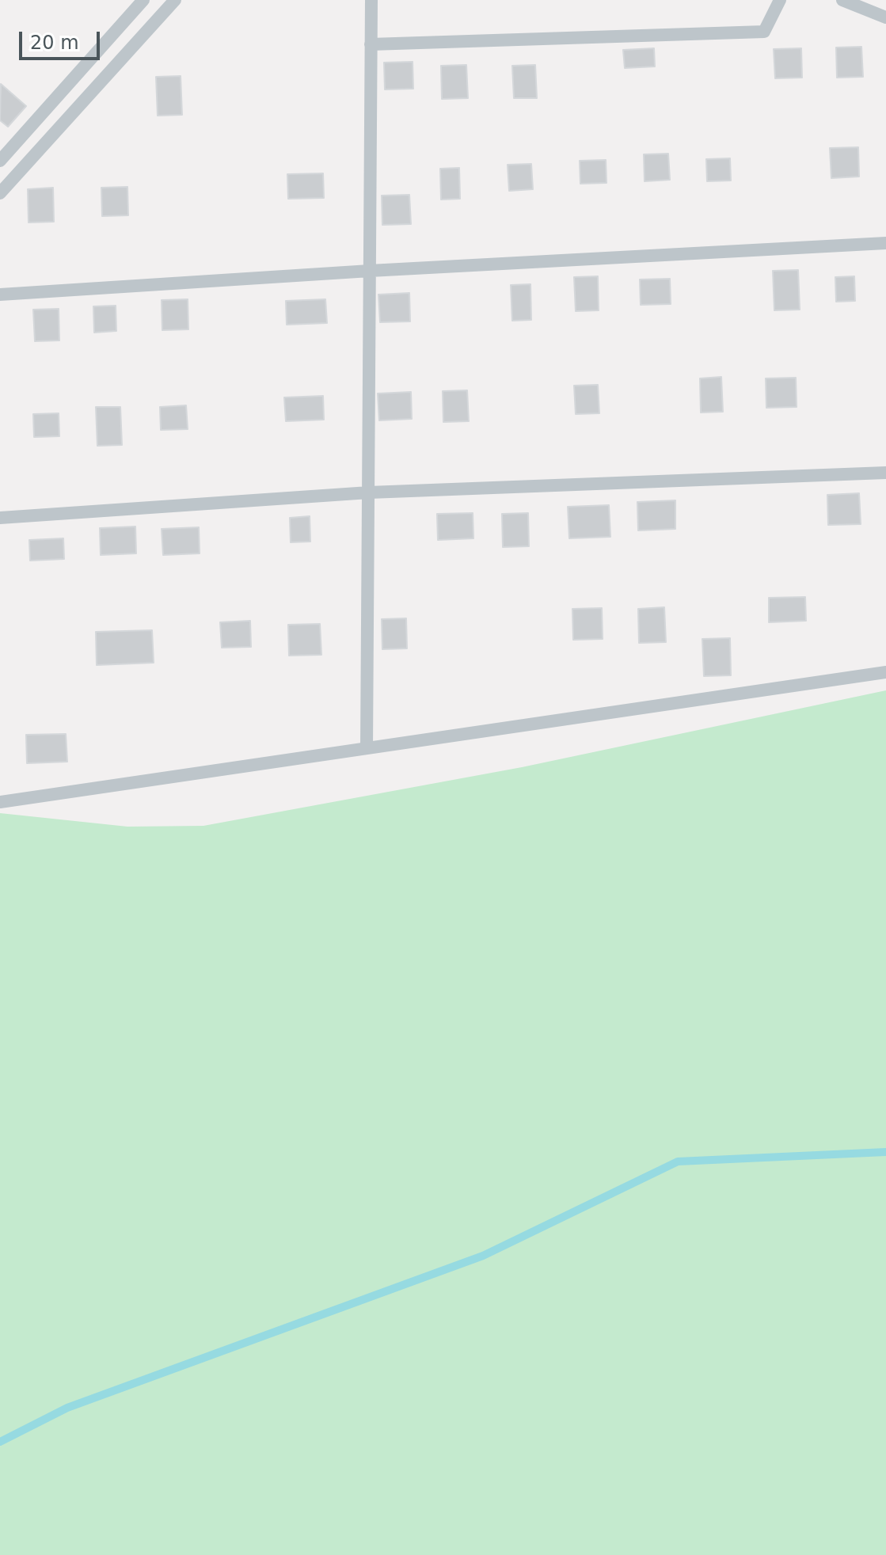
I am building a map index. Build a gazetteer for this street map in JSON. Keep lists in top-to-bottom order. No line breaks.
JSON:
{"scale_bar":"20 m"}
